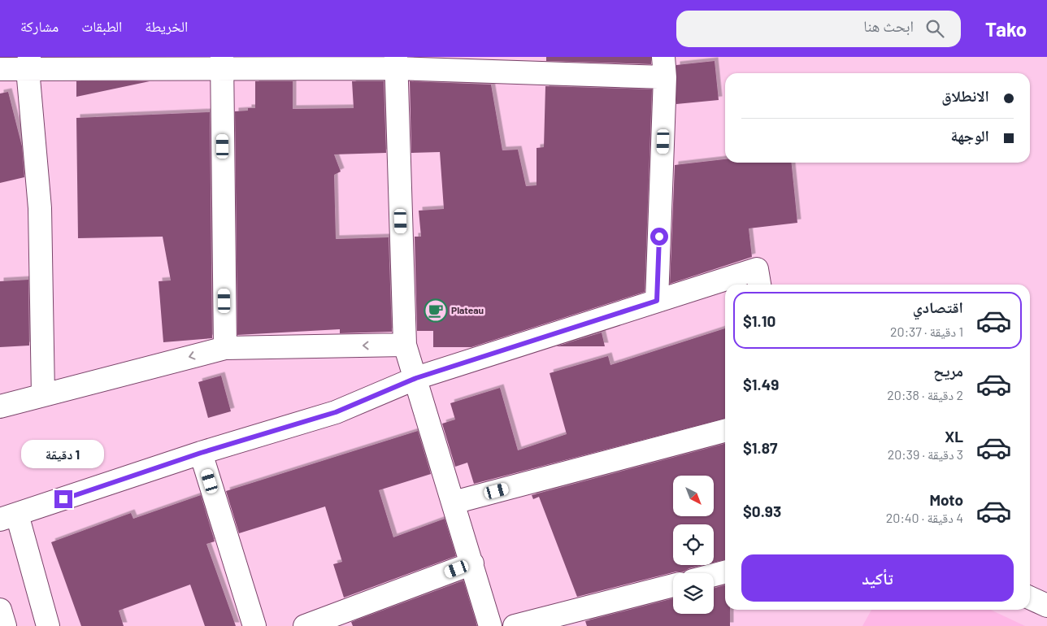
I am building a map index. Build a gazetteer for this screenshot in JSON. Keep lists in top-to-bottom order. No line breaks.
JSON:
{"places":{"cafe":["Plateau"]},"north":"bottom right","page":{"header":"Tako","search":"ابحث هنا","nav":["الخريطة","الطبقات","مشاركة"],"banner":["الانطلاق","الوجهة"],"list":[{"name":"اقتصادي","note":"1 دقيقة · 20:37","value":"$1.10"},{"name":"مريح","note":"2 دقيقة · 20:38","value":"$1.49"},{"name":"XL","note":"3 دقيقة · 20:39","value":"$1.87"},{"name":"Moto","note":"4 دقيقة · 20:40","value":"$0.93"}],"bubble":"1 دقيقة","buttons":"تأكيد"}}
